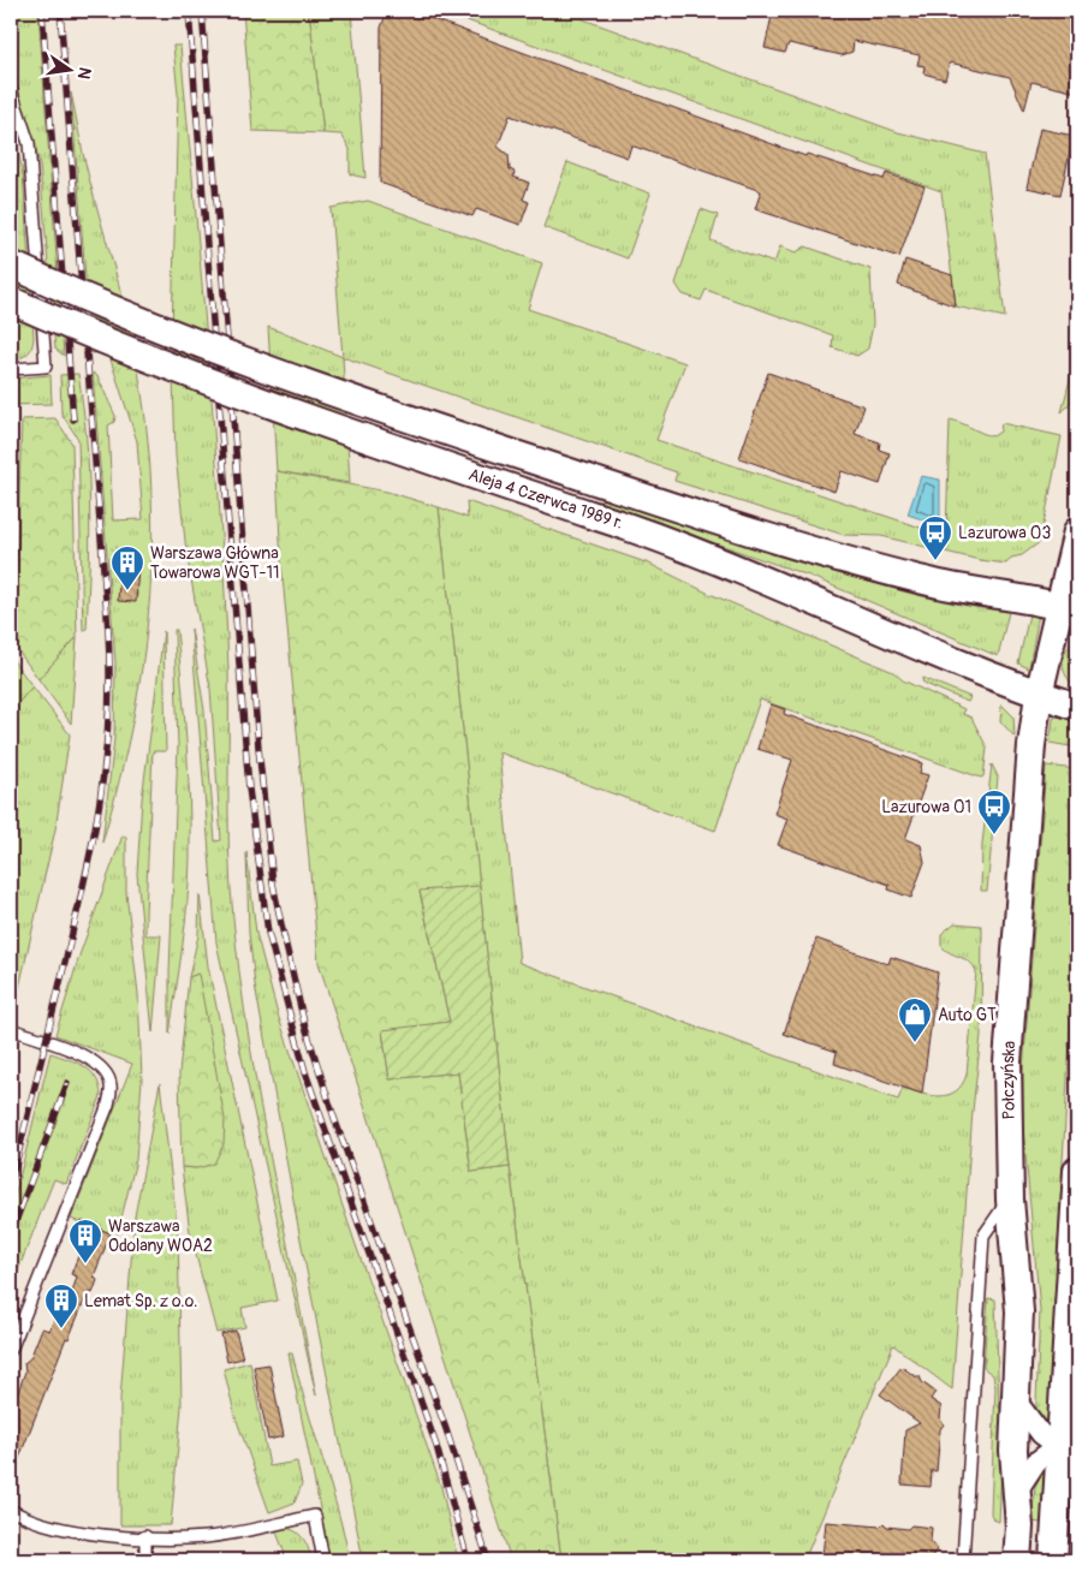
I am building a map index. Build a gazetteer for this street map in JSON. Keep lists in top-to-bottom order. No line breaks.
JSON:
{"streets":{"main road":["Aleja 4 Czerwca 1989 r.","Połczyńska"]},"crossings":[["Aleja 4 Czerwca 1989 r.","Połczyńska"]],"places":{"bus stop":["Lazurowa 03","Lazurowa 01"],"building":["Warszawa Główna Towarowa WGT-11","Warszawa Odolany WOA2","Lemat Sp. z o.o."],"shop":["Auto GT"]},"north":"right"}
